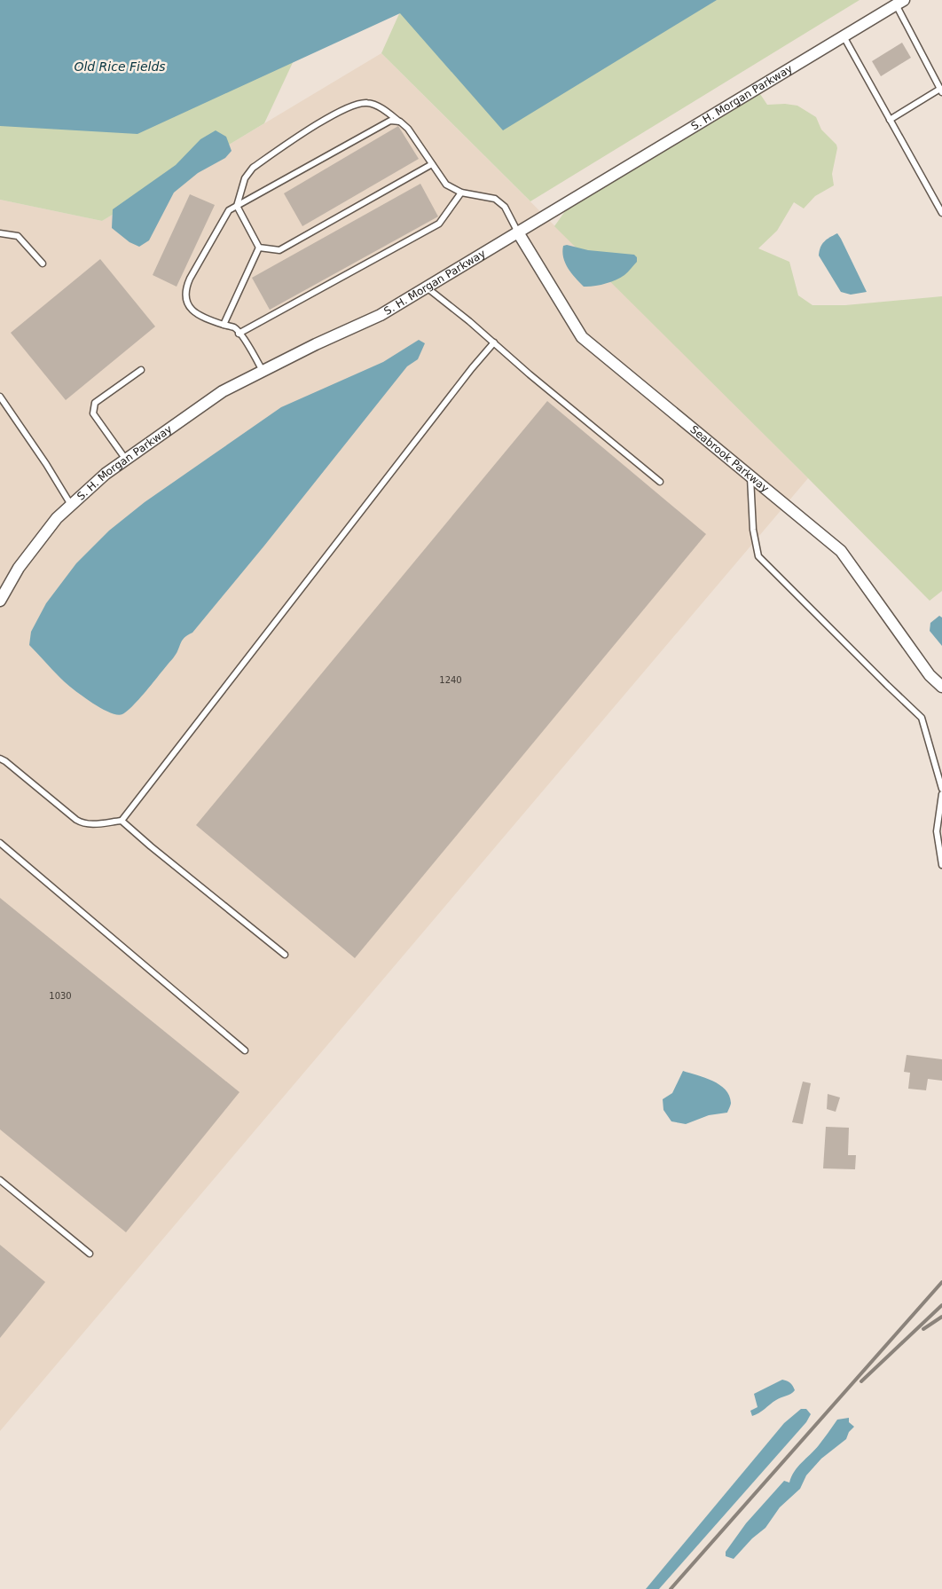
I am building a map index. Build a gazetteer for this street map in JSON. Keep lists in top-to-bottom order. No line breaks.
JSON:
{"streets":{"street":["S. H. Morgan Parkway","Seabrook Parkway"]},"crossings":[["S. H. Morgan Parkway","Seabrook Parkway"]],"water":["Old Rice Fields"],"house_numbers":["1240","1030"]}
